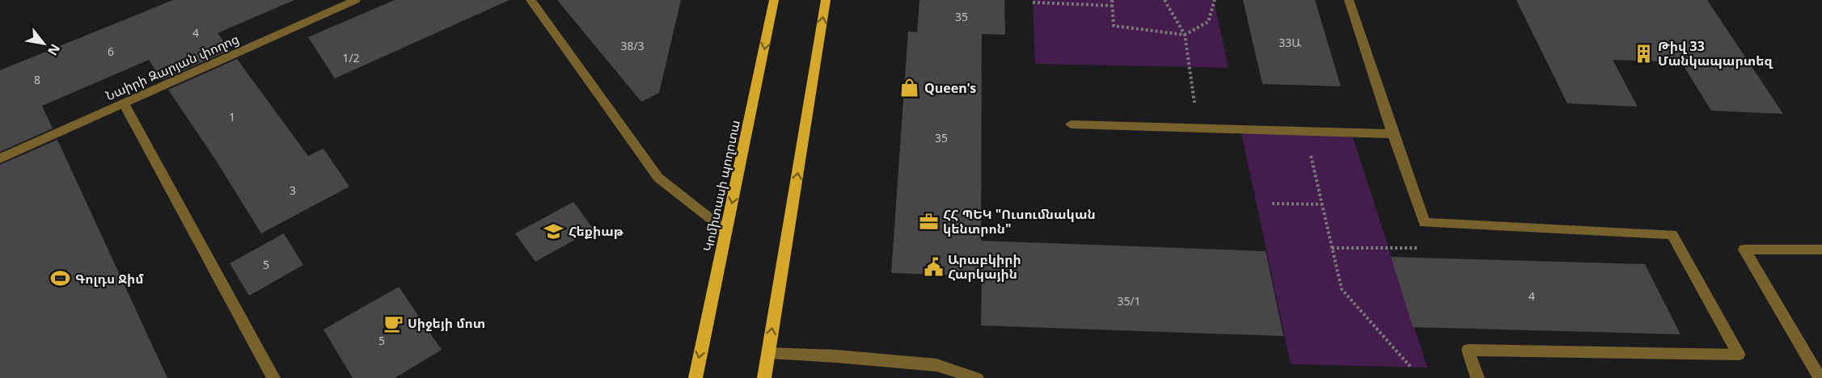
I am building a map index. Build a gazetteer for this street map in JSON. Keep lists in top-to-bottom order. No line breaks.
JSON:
{"streets":{"main road":["Կոմիտասի պողոտա"],"street":["Նաիրի Զարյան փողոց"]},"places":{"building":["Թիվ 33 Մանկապարտեզ"],"shop":["Queen's"],"office":["ՀՀ ՊԵԿ \"Ուսումնական կենտրոն\""],"school or university":["Հեքիաթ"],"public building":["Արաբկիրի Հարկային"],"sports":["Գոլդս Ջիմ"],"cafe":["Սիջեյի մոտ"]},"house_numbers":["35","4","33Ա","38/3","6","1/2","8","1","35","3","5","4","35/1","5"],"north":"bottom right"}
